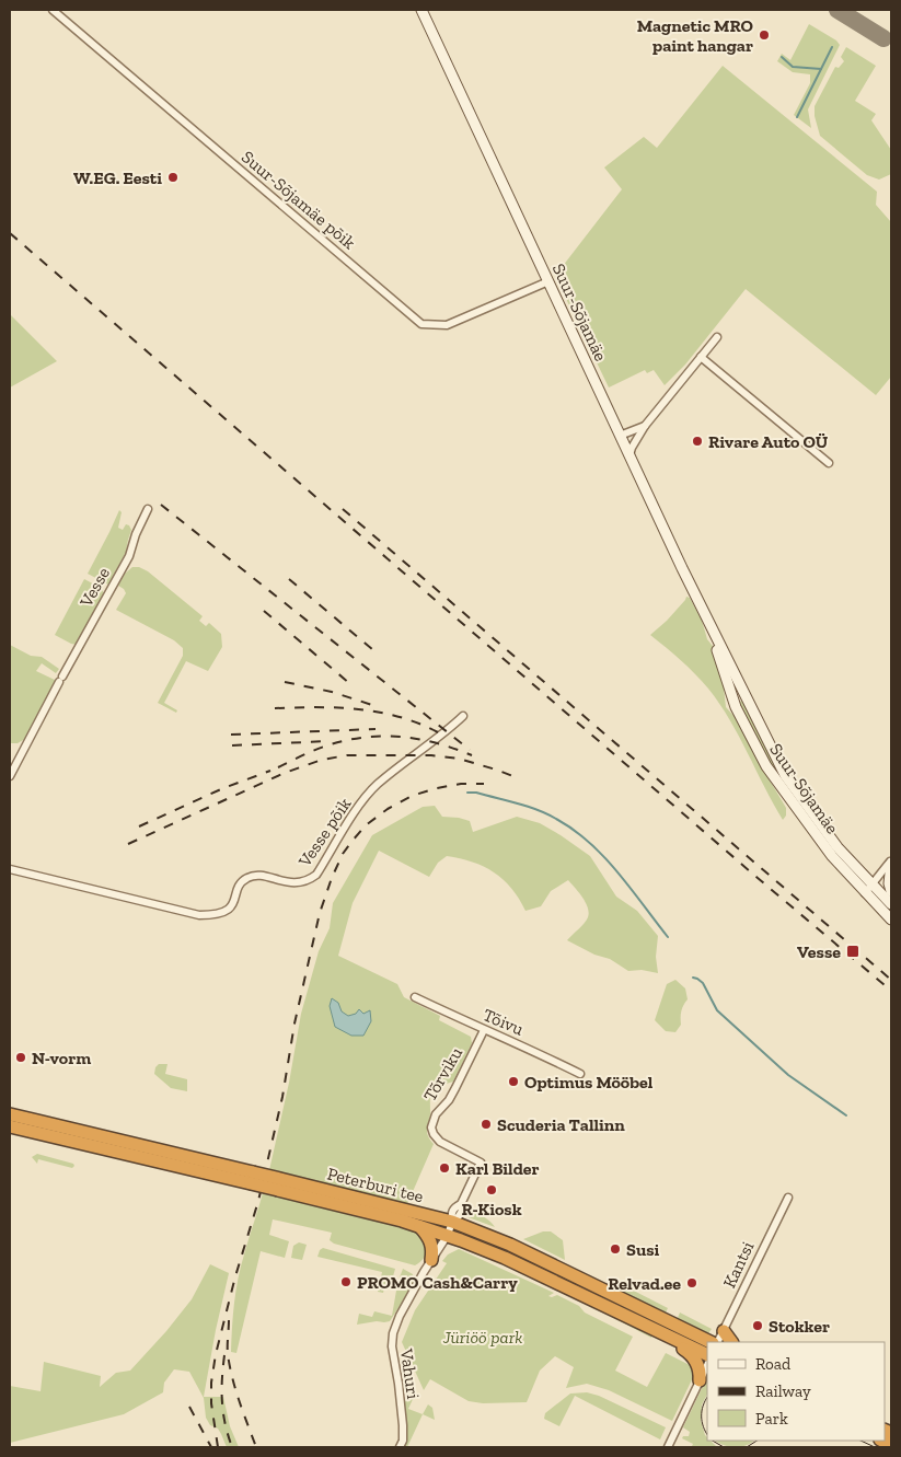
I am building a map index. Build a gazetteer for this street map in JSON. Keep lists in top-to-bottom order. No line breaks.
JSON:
{"streets":{"highway":["Peterburi tee"],"main road":["Suur-Sõjamäe"],"street":["Suur-Sõjamäe põik","Vesse","Vesse põik","Tõivu","Tõrviku","Kantsi","Vahuri"]},"crossings":[["Suur-Sõjamäe põik","Suur-Sõjamäe"],["Tõivu","Tõrviku"],["Tõrviku","Vahuri"],["Peterburi tee","Vahuri"]],"parks":["Jüriöö park"],"places":{"other":["Magnetic MRO paint hangar","W.EG. Eesti","Rivare Auto OÜ","N-vorm","Optimus Mööbel","Scuderia Tallinn","Karl Bilder","R-Kiosk","Susi","PROMO Cash&Carry","Relvad.ee","Stokker"],"transit":["Vesse"]},"legend":["Road","Railway","Park"]}
